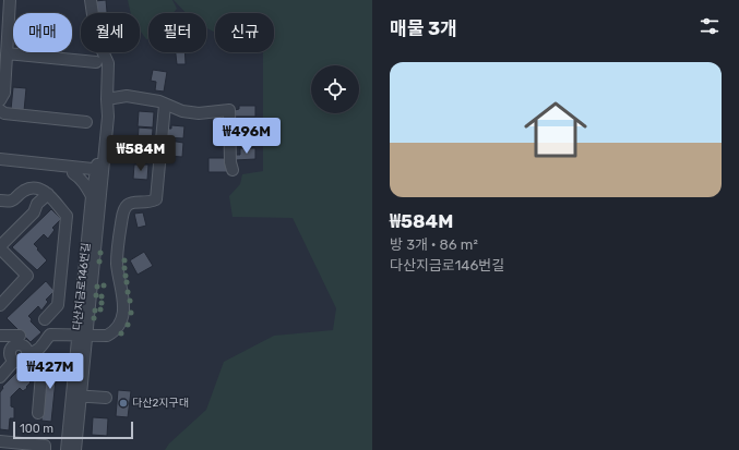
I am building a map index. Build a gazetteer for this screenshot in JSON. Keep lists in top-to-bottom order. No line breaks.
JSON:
{"streets":{"street":["다산지금로146번길"]},"places":["다산2지구대"],"scale_bar":"100 m","page":{"heading":"매물 3개","chip":["매매","월세","필터","신규"],"list":[{"name":"₩584M","note":"방 3개 · 86 m² · 다산지금로146번길"}],"price":["₩496M","₩584M","₩427M"],"scale":"100 m"}}
